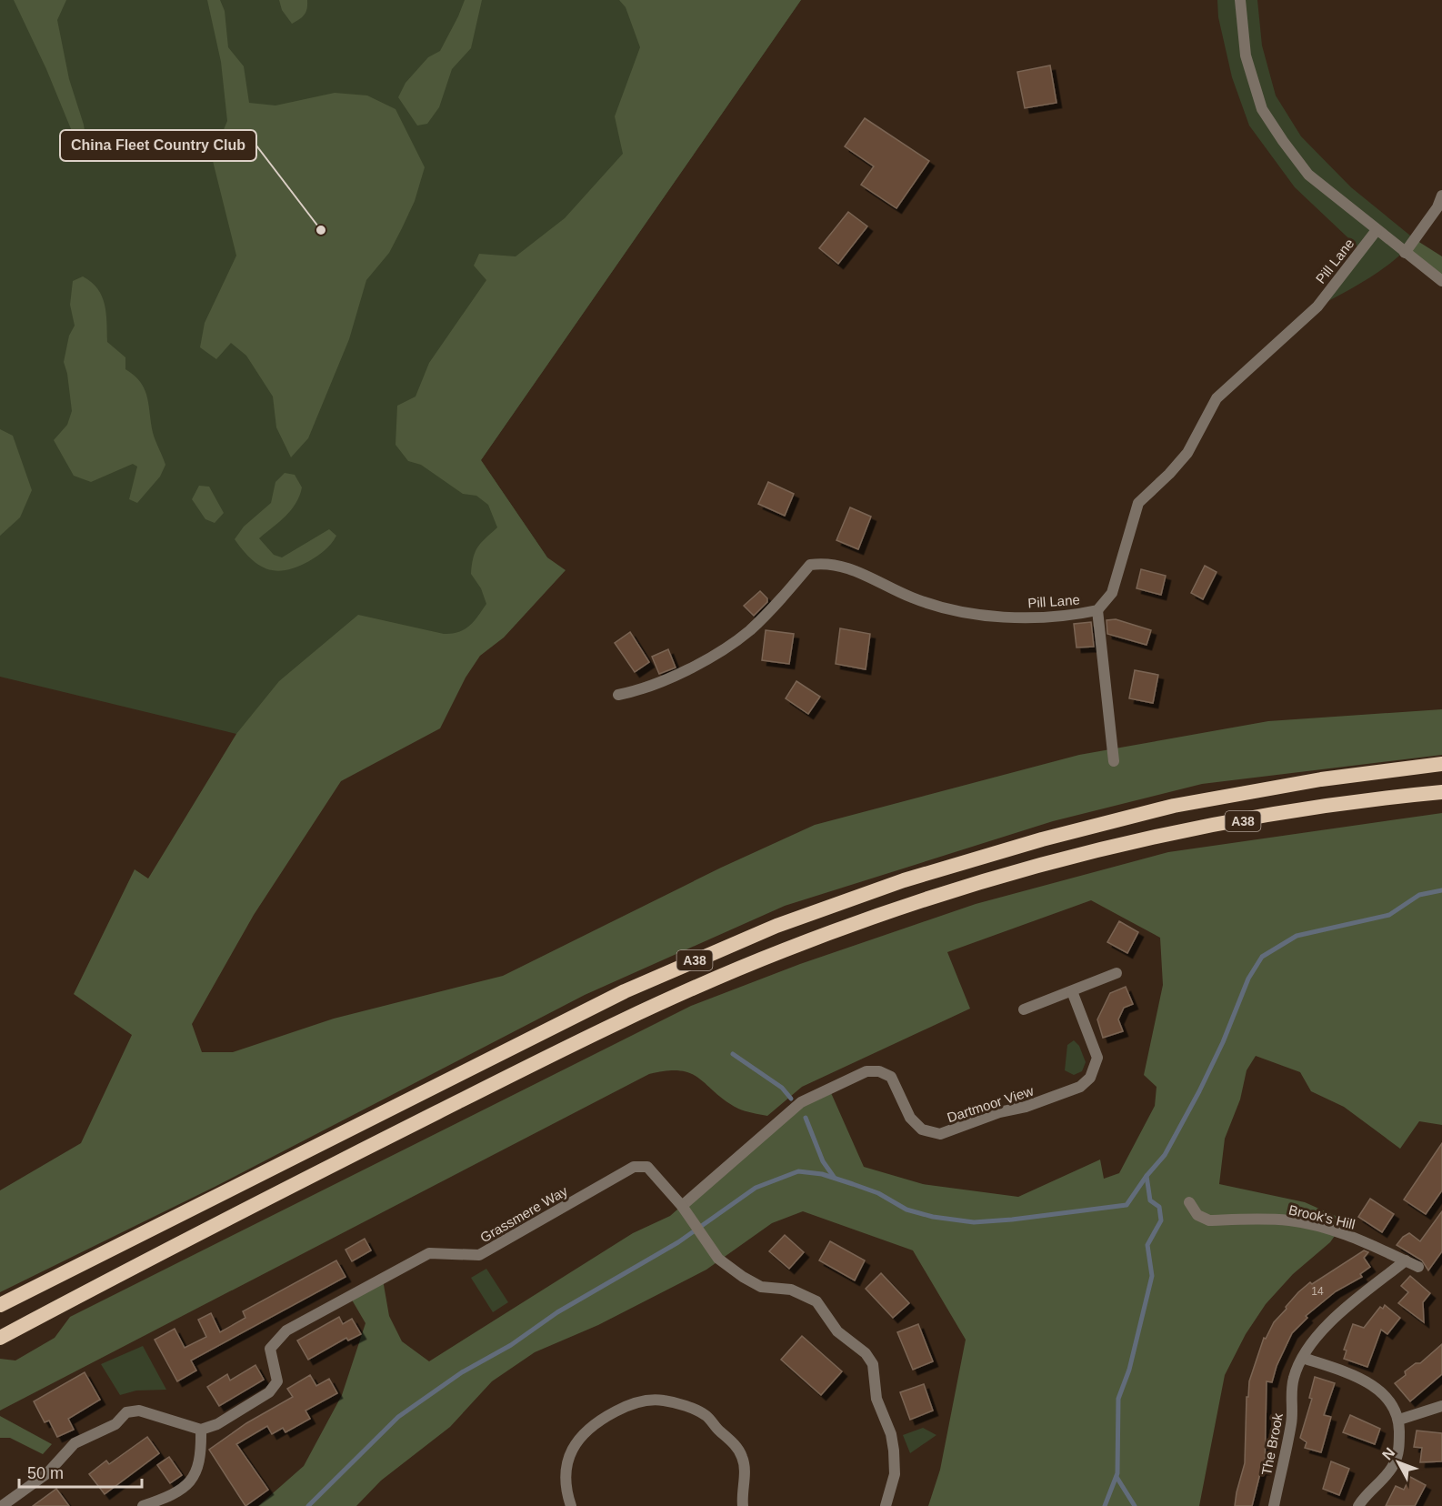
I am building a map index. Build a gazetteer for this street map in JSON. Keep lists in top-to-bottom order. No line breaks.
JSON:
{"streets":{"highway":["A38"],"street":["Pill Lane","Dartmoor View","Grassmere Way","Brook's Hill","The Brook"]},"crossings":[["Dartmoor View","Grassmere Way"],["Brook's Hill","The Brook"]],"places":["China Fleet Country Club"],"house_numbers":["14"],"scale_bar":"50 m","north":"top left"}
